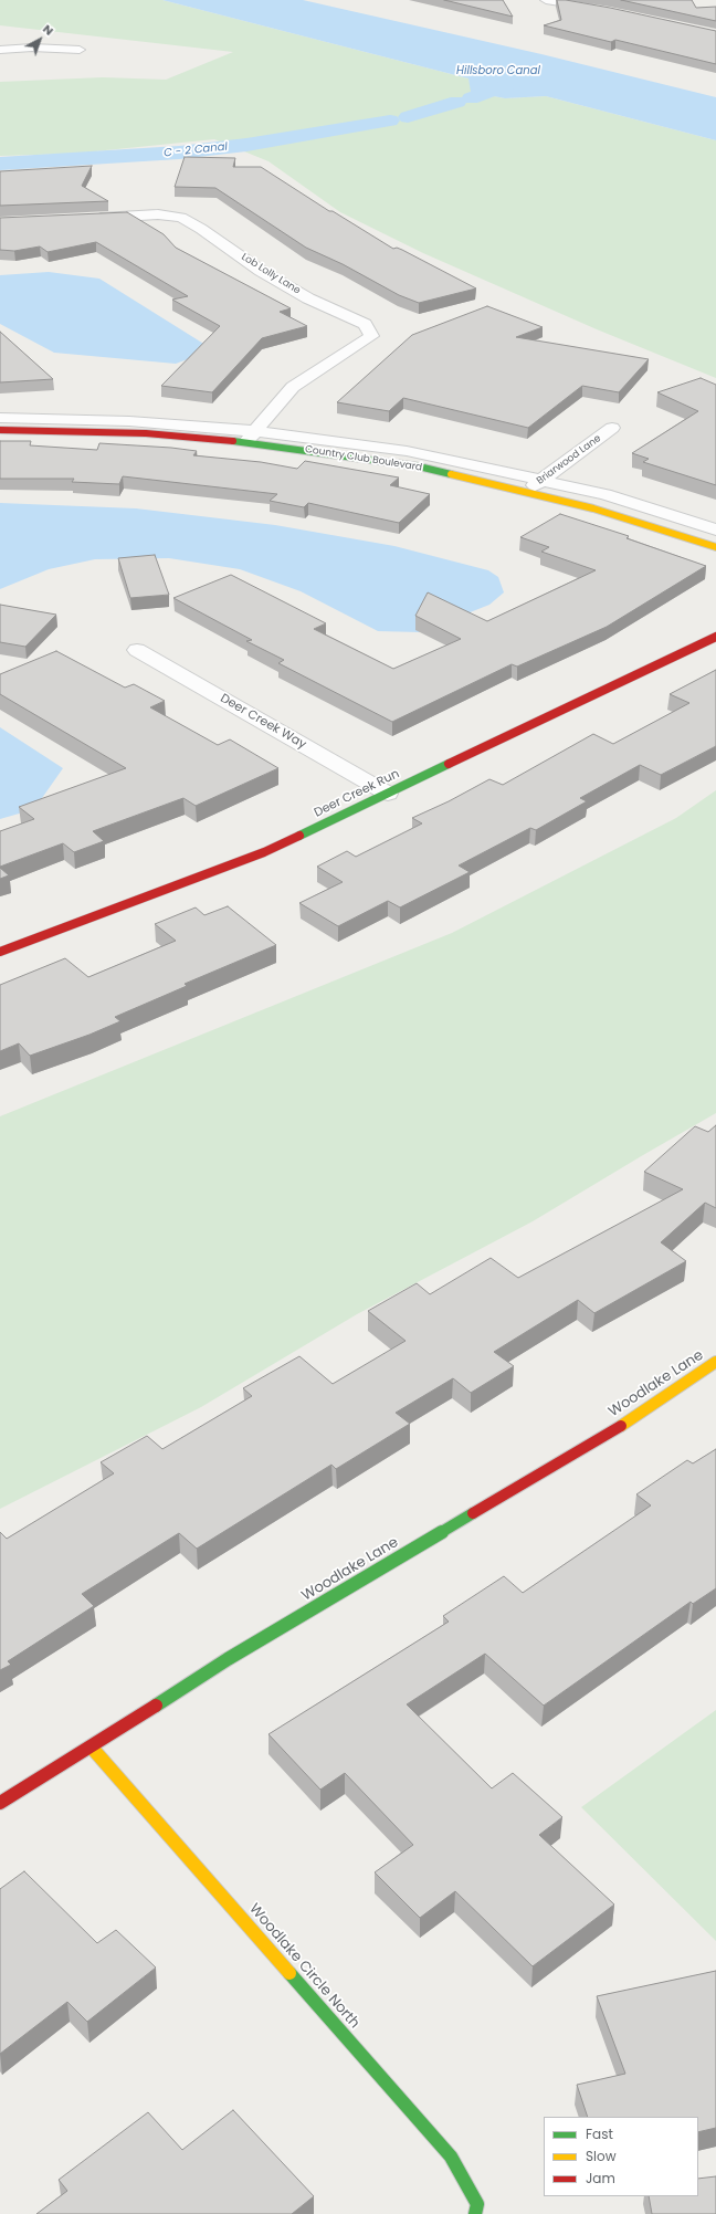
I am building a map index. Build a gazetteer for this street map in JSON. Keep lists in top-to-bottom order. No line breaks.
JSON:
{"streets":{"street":["Lob Lolly Lane","Country Club Boulevard","Briarwood Lane","Deer Creek Way","Deer Creek Run","Woodlake Lane","Woodlake Circle North"]},"crossings":[["Lob Lolly Lane","Country Club Boulevard"],["Country Club Boulevard","Briarwood Lane"],["Deer Creek Way","Deer Creek Run"],["Woodlake Lane","Woodlake Circle North"]],"water":["Hillsboro Canal","C - 2 Canal"],"legend":["Fast","Slow","Jam"],"north":"top right"}
